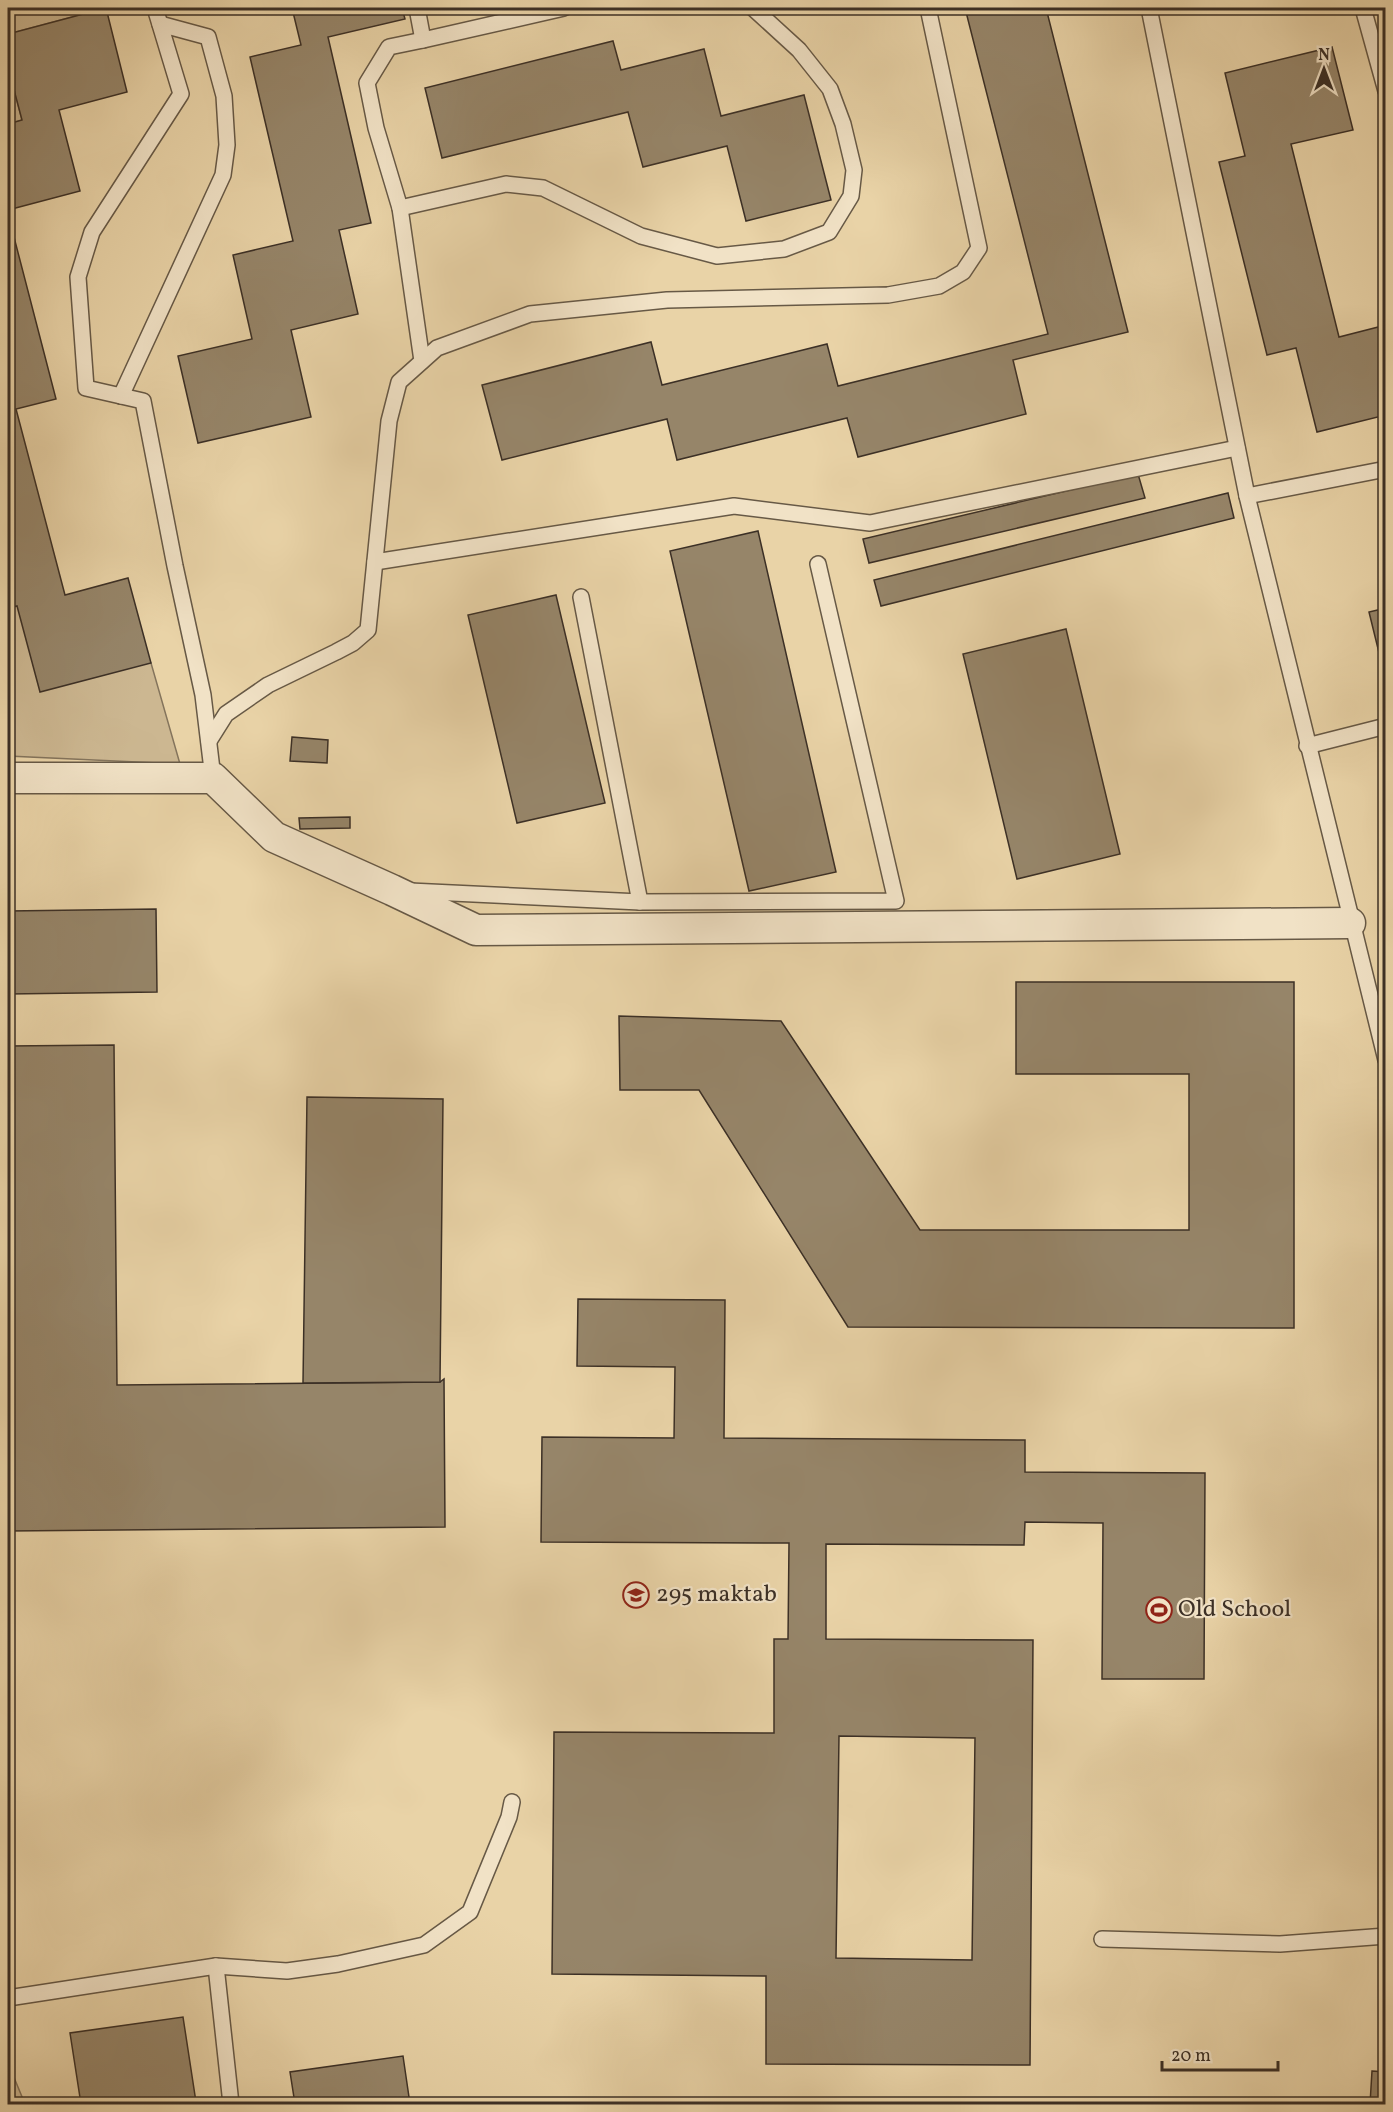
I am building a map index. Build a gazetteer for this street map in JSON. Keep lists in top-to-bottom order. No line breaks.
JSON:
{"places":{"school or university":["295 maktab"],"sports":["Old School"]},"scale_bar":"20 m","north":"top"}
